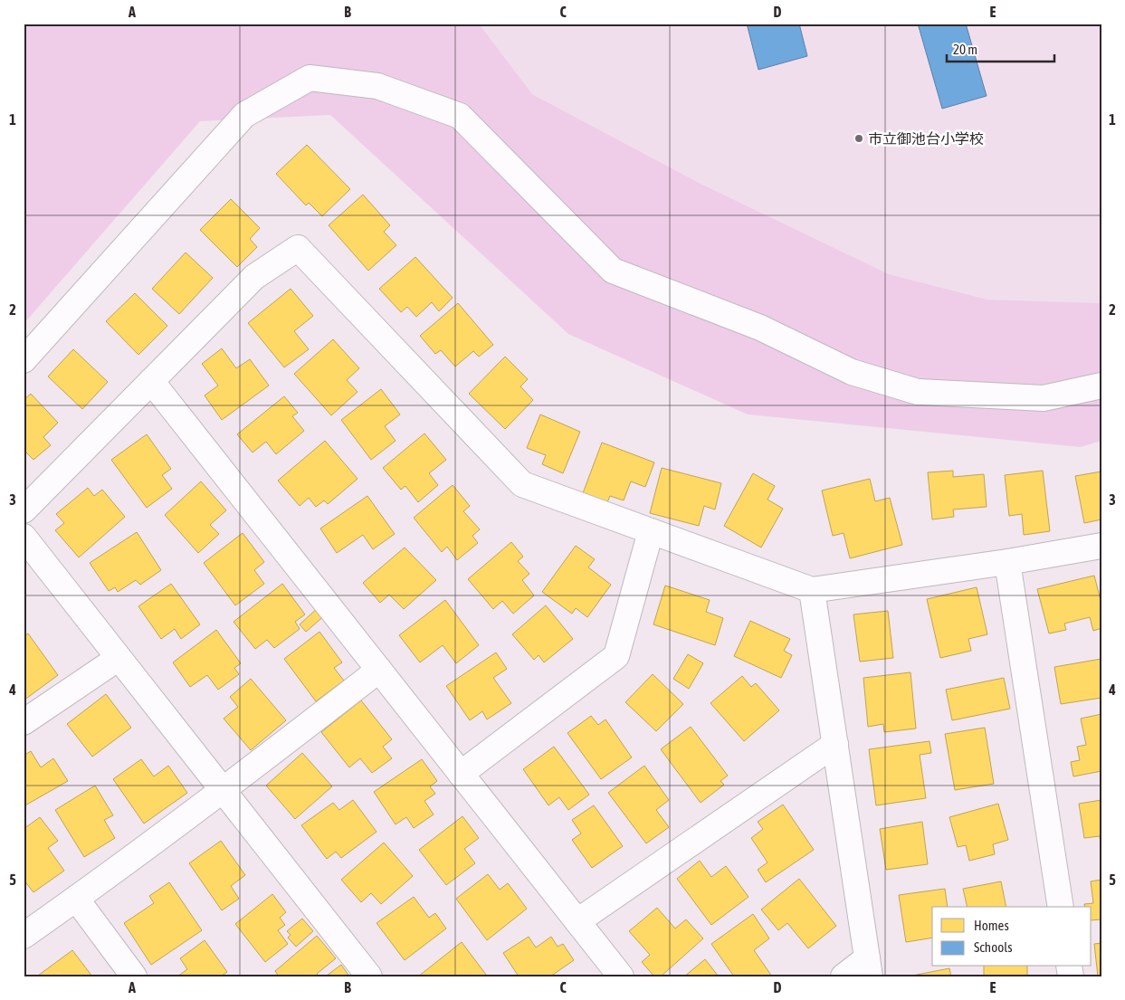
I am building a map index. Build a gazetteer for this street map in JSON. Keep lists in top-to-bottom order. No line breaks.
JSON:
{"places":["市立御池台小学校"],"legend":["Homes","Schools"],"scale_bar":"20 m","grid":{"columns":["A","B","C","D","E"],"rows":["1","2","3","4","5"]}}
